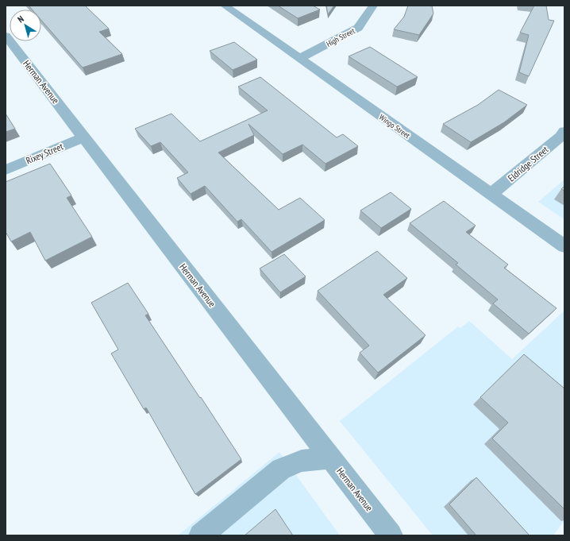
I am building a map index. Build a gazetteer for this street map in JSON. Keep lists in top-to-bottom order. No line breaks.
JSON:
{"streets":{"street":["High Street","Herman Avenue","Wingo Street","Rixey Street","Eldridge Street"]},"crossings":[["High Street","Wingo Street"],["Herman Avenue","Rixey Street"],["Wingo Street","Eldridge Street"]],"north":"top left"}
